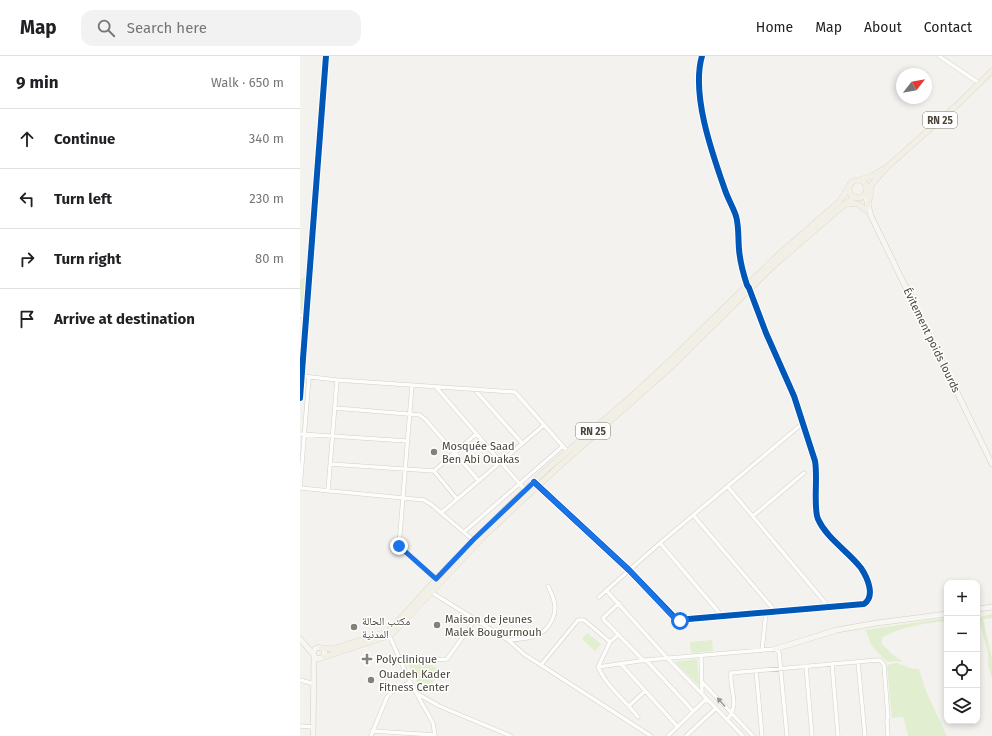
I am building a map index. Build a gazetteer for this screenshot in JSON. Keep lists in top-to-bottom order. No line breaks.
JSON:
{"streets":{"main road":["RN 25","Évitement poids lourds"]},"crossings":[["RN 25","Évitement poids lourds"]],"places":{"other":["Mosquée Saad Ben Abi Ouakas","Maison de jeunes Malek Bougurmouh","مكتب الحالة المدنية","Ouadeh Kader Fitness Center"],"health":["Polyclinique"]},"north":"top right","page":{"header":"Map","search":"Search here","nav":["Home","Map","About","Contact"],"heading":["9 min","Walk · 650 m"],"list":[["Continue","340 m"],["Turn left","230 m"],["Turn right","80 m"],"Arrive at destination"],"map_buttons":["+","−"]}}
